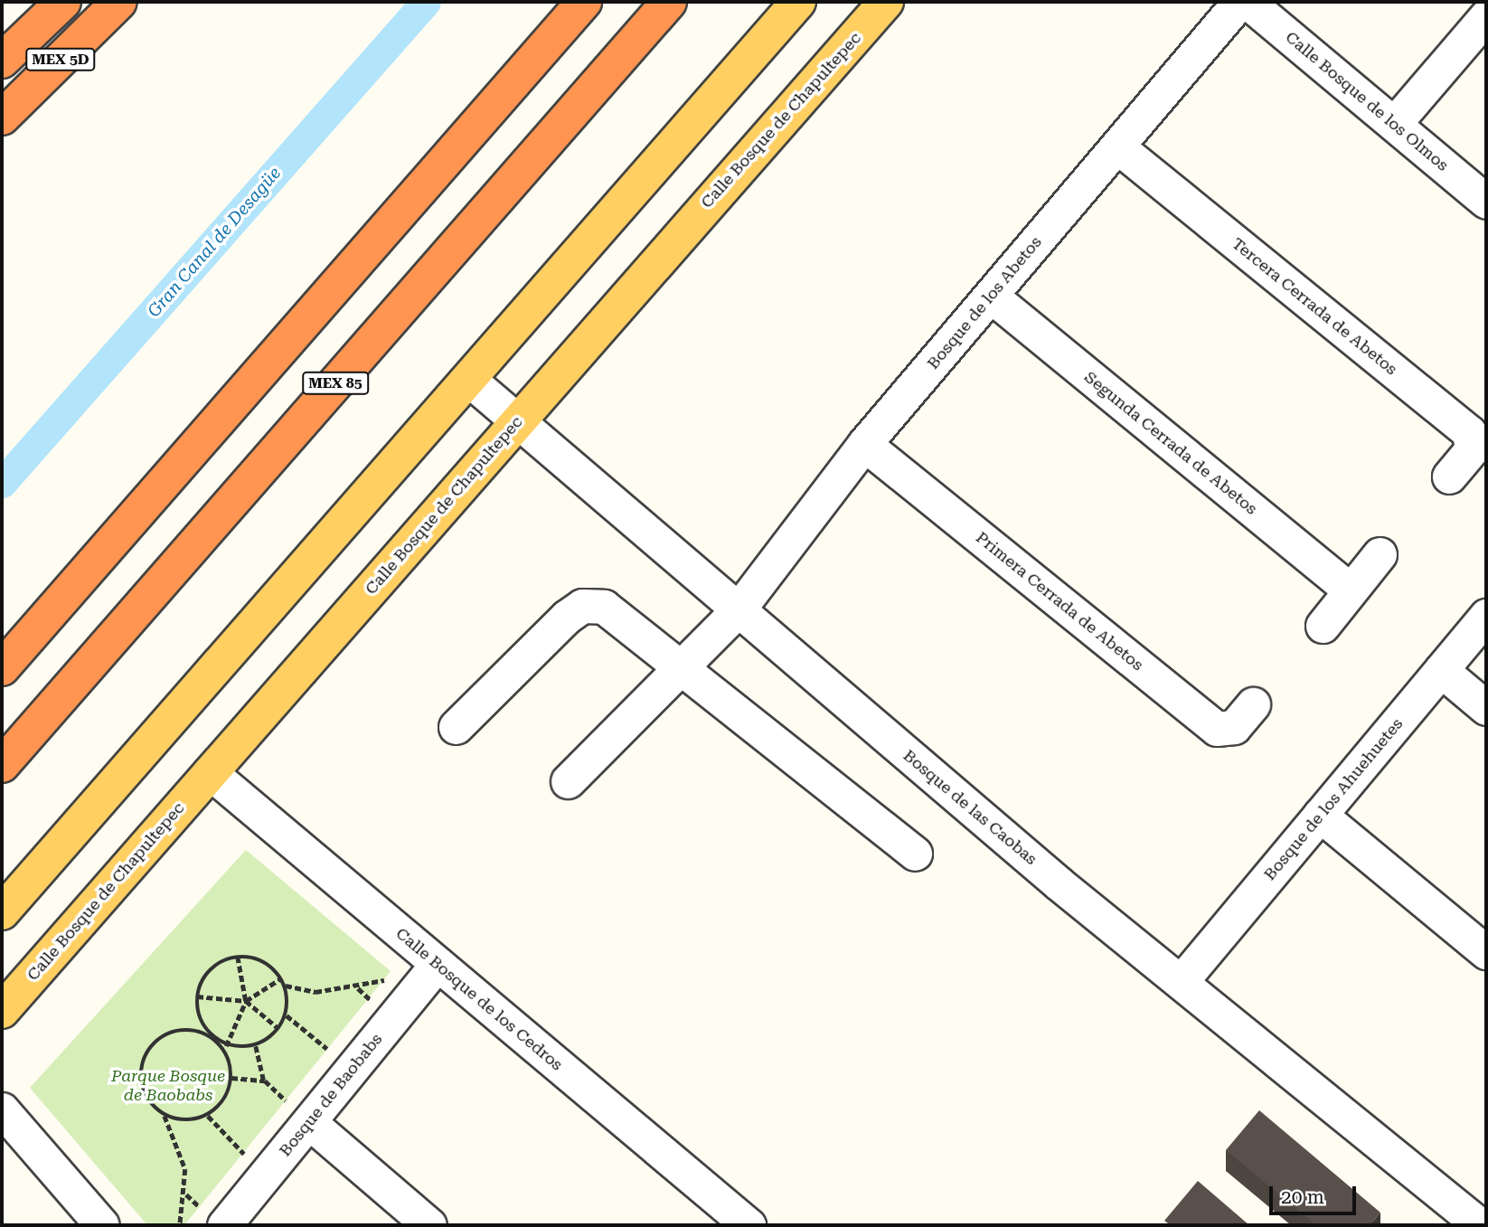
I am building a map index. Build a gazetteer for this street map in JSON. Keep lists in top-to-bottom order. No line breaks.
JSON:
{"streets":{"highway":["MEX 5D","MEX 85"],"main road":["Calle Bosque de Chapultepec"],"street":["Calle Bosque de los Olmos","Bosque de los Abetos","Tercera Cerrada de Abetos","Segunda Cerrada de Abetos","Primera Cerrada de Abetos","Bosque de los Ahuehuetes","Bosque de las Caobas","Calle Bosque de los Cedros","Bosque de Baobabs"]},"crossings":[["Calle Bosque de Chapultepec","Bosque de las Caobas"],["Calle Bosque de Chapultepec","Calle Bosque de los Cedros"],["Bosque de los Abetos","Tercera Cerrada de Abetos"],["Bosque de los Abetos","Segunda Cerrada de Abetos"],["Bosque de los Abetos","Primera Cerrada de Abetos"],["Bosque de los Abetos","Bosque de las Caobas"],["Bosque de los Ahuehuetes","Bosque de las Caobas"],["Calle Bosque de los Cedros","Bosque de Baobabs"]],"water":["Gran Canal de Desagüe"],"parks":["Parque Bosque de Baobabs"],"scale_bar":"20 m"}
